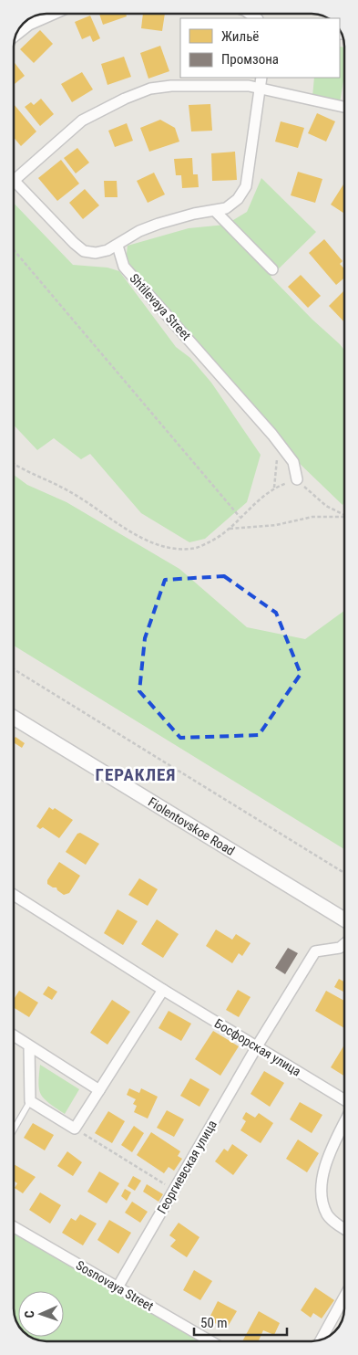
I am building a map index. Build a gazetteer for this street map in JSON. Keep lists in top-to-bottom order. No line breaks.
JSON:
{"streets":{"main road":["Fiolentovskoe Road"],"street":["Shtilevaya Street","Босфорская улица","Георгиевская улица","Sosnovaya Street"]},"crossings":[["Босфорская улица","Георгиевская улица"],["Георгиевская улица","Sosnovaya Street"]],"districts":["ГЕРАКЛЕЯ"],"legend":["Жильё","Промзона"],"scale_bar":"50 m","north":"left"}
